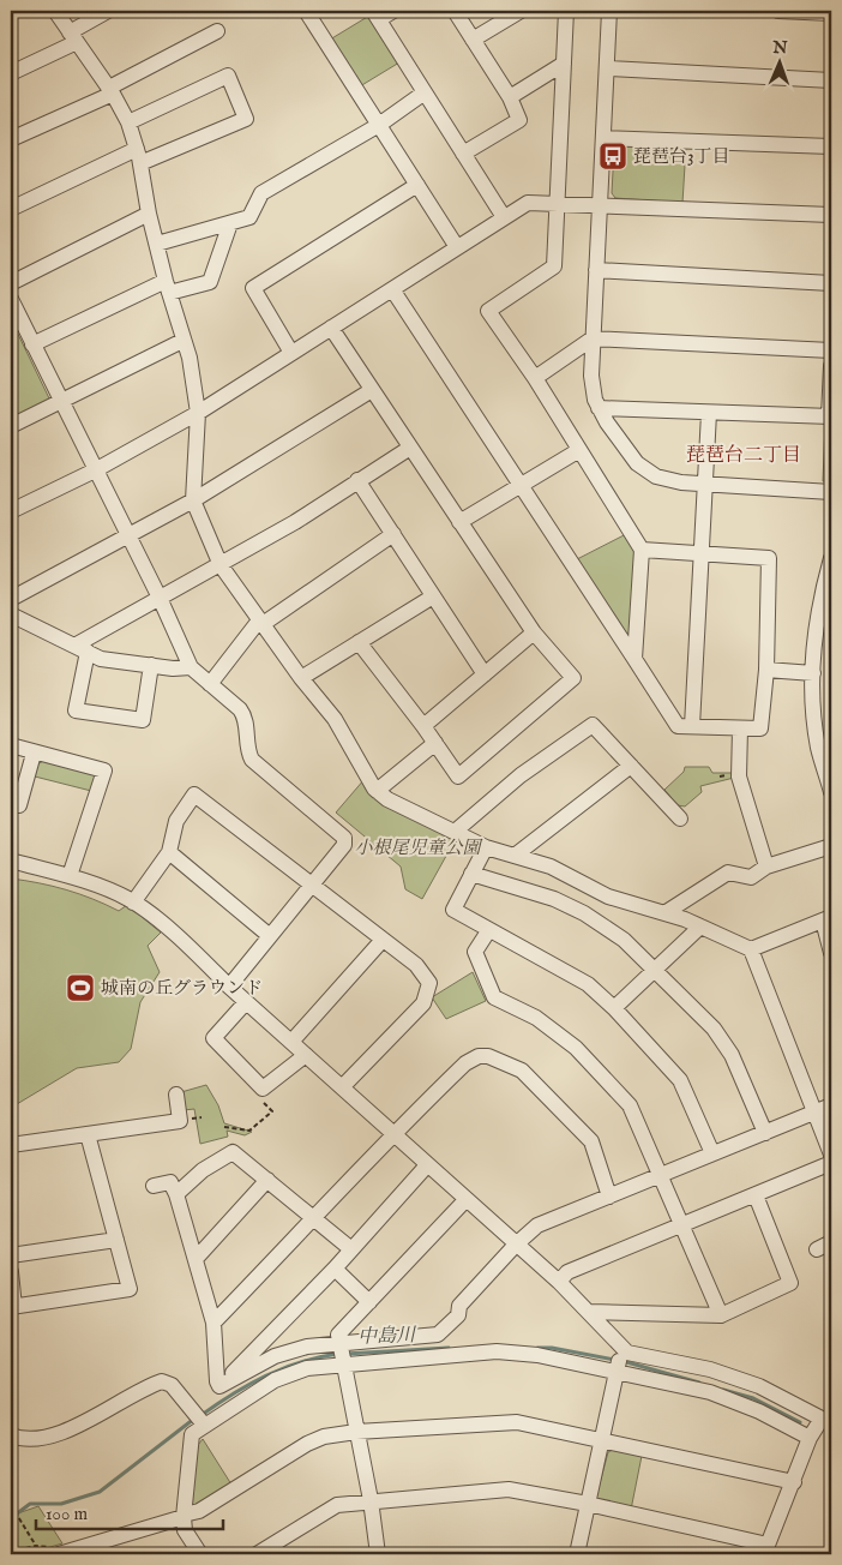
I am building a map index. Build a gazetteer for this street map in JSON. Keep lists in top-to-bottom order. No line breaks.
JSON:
{"districts":["琵琶台二丁目"],"water":["中島川"],"parks":["小根尾児童公園"],"places":{"bus stop":["琵琶台3丁目"],"sports":["城南の丘グラウンド"]},"scale_bar":"100 m","north":"top"}
